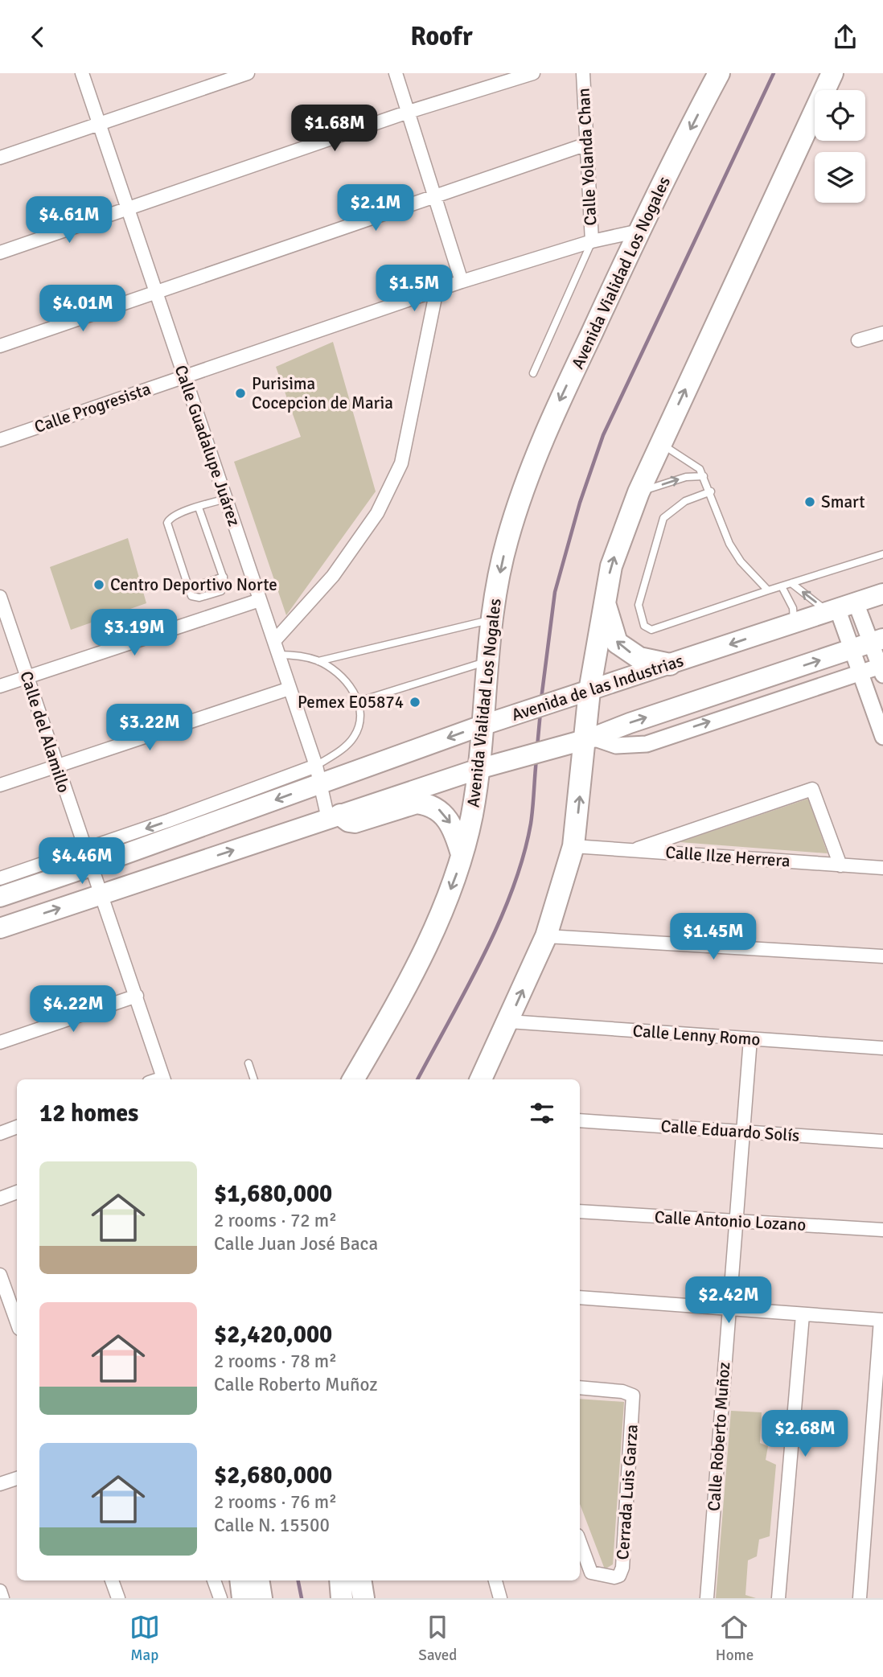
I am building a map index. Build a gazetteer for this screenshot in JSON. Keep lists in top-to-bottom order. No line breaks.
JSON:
{"streets":{"highway":["Avenida Vialidad Los Nogales"],"main road":["Avenida de las Industrias"],"street":["Calle Yolanda Chan","Calle Progresista","Calle Guadalupe Juárez","Calle del Alamillo","Calle Ilze Herrera","Calle Lenny Romo","Calle Eduardo Solís","Calle Antonio Lozano","Calle Roberto Muñoz","Cerrada Luis Garza"]},"crossings":[["Calle Yolanda Chan","Calle Progresista"],["Avenida Vialidad Los Nogales","Calle Progresista"],["Avenida Vialidad Los Nogales","Avenida de las Industrias"],["Calle Progresista","Calle Guadalupe Juárez"],["Calle Guadalupe Juárez","Avenida de las Industrias"],["Avenida de las Industrias","Calle del Alamillo"],["Calle Lenny Romo","Calle Roberto Muñoz"],["Calle Eduardo Solís","Calle Roberto Muñoz"],["Calle Antonio Lozano","Calle Roberto Muñoz"]],"places":["Purisima Cocepcion de Maria","Smart","Centro Deportivo Norte","Pemex E05874"],"page":{"header":"Roofr","price":["$1.68M","$2.1M","$4.61M","$1.5M","$4.01M","$3.19M","$3.22M","$4.46M","$1.45M","$4.22M","$2.42M","$2.68M"],"heading":"12 homes","list":[{"name":"$1,680,000","note":"2 rooms · 72 m² · Calle Juan José Baca"},{"name":"$2,420,000","note":"2 rooms · 78 m² · Calle Roberto Muñoz"},{"name":"$2,680,000","note":"2 rooms · 76 m² · Calle N. 15500"}],"tabs":["Map","Saved","Home"]}}
